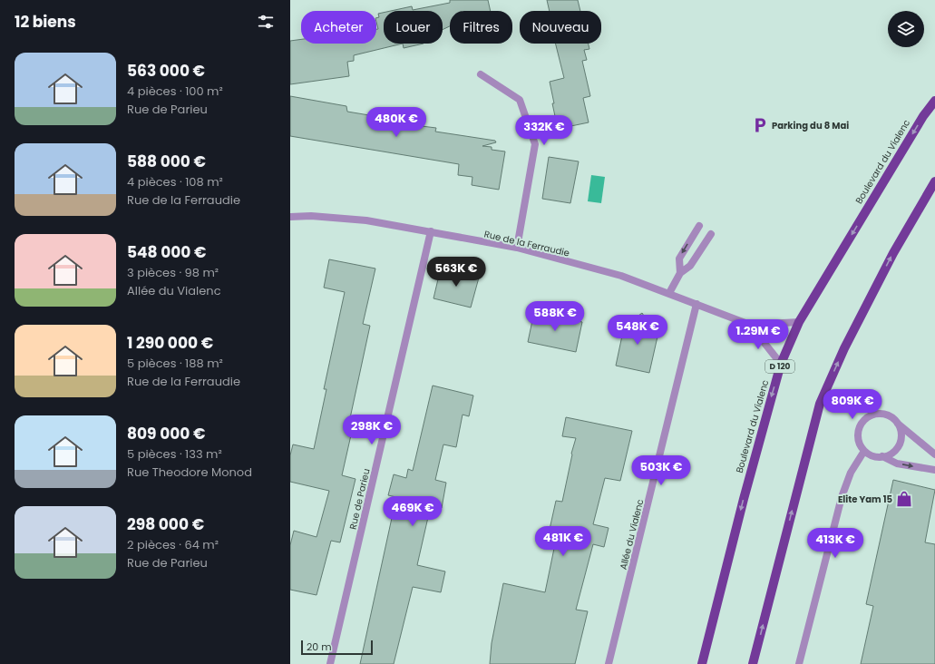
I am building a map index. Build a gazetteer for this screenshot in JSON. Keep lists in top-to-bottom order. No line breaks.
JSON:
{"streets":{"main road":["Boulevard du Vialenc","D 120"],"street":["Rue de la Ferraudie","Rue de Parieu","Allée du Vialenc"]},"crossings":[["Boulevard du Vialenc","Rue de la Ferraudie"],["Rue de la Ferraudie","Rue de Parieu"],["Rue de la Ferraudie","Allée du Vialenc"]],"places":{"parking":["Parking du 8 Mai"],"shop":["Elite Yam 15"]},"scale_bar":"20 m","page":{"heading":"12 biens","chip":["Acheter","Louer","Filtres","Nouveau"],"list":[{"name":"563 000 €","note":"4 pièces · 100 m² · Rue de Parieu"},{"name":"588 000 €","note":"4 pièces · 108 m² · Rue de la Ferraudie"},{"name":"548 000 €","note":"3 pièces · 98 m² · Allée du Vialenc"},{"name":"1 290 000 €","note":"5 pièces · 188 m² · Rue de la Ferraudie"},{"name":"809 000 €","note":"5 pièces · 133 m² · Rue Theodore Monod"},{"name":"298 000 €","note":"2 pièces · 64 m² · Rue de Parieu"}],"price":["480K €","332K €","563K €","588K €","548K €","1.29M €","809K €","298K €","503K €","469K €","481K €","413K €"],"scale":"20 m"}}
